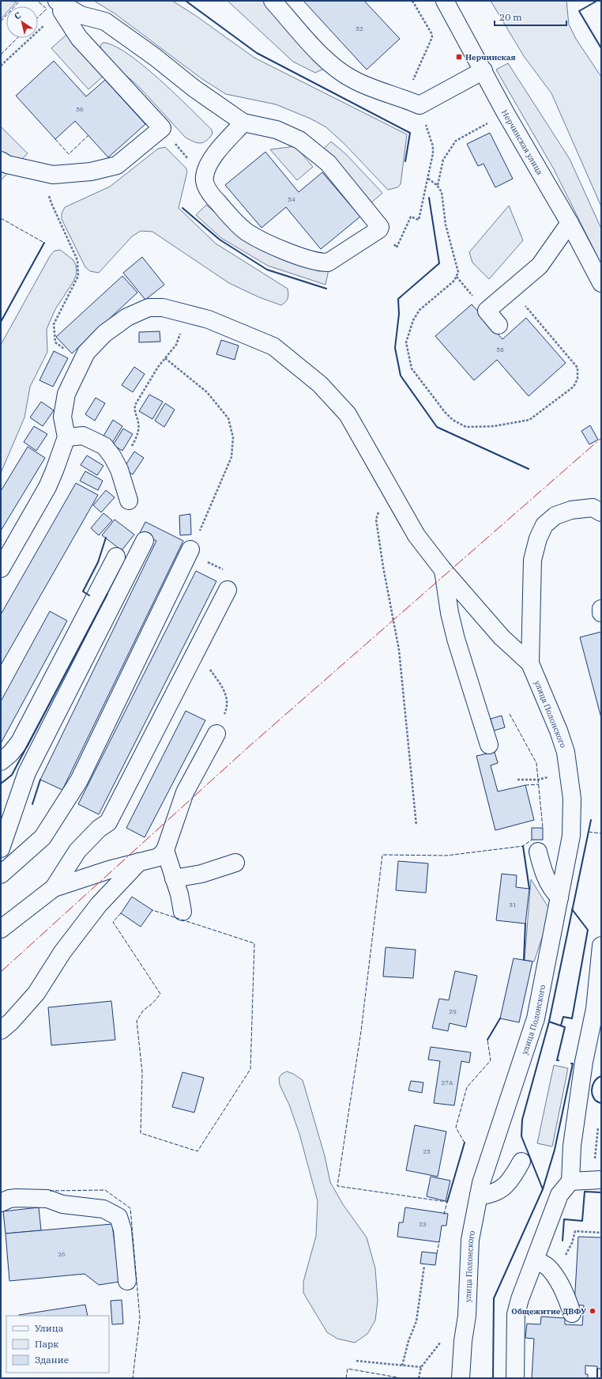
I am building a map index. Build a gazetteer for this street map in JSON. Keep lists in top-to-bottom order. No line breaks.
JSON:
{"streets":{"street":["Нерчинская улица","улица Полонского"]},"places":{"transit":["Нерчинская"],"other":["Общежитие ДВФУ"]},"house_numbers":["52","56","54","58","31","29","27А","25","23","26"],"legend":["Улица","Парк","Здание"],"scale_bar":"20 m","north":"top left"}
